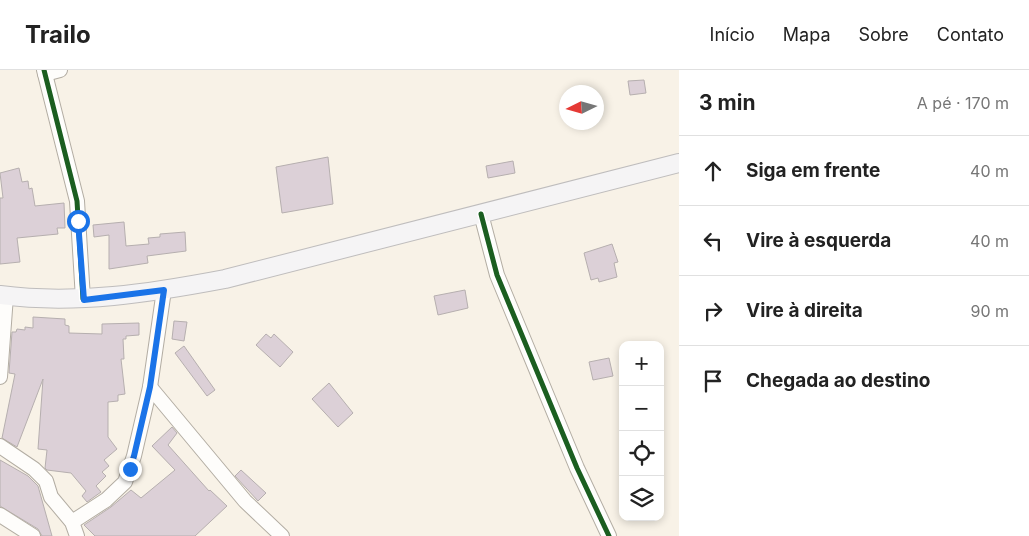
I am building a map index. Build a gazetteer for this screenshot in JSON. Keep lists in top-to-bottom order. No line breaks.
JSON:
{"north":"left","page":{"header":"Trailo","nav":["Início","Mapa","Sobre","Contato"],"heading":["3 min","A pé · 170 m"],"list":[["Siga em frente","40 m"],["Vire à esquerda","40 m"],["Vire à direita","90 m"],"Chegada ao destino"],"map_buttons":["+","−"]}}
